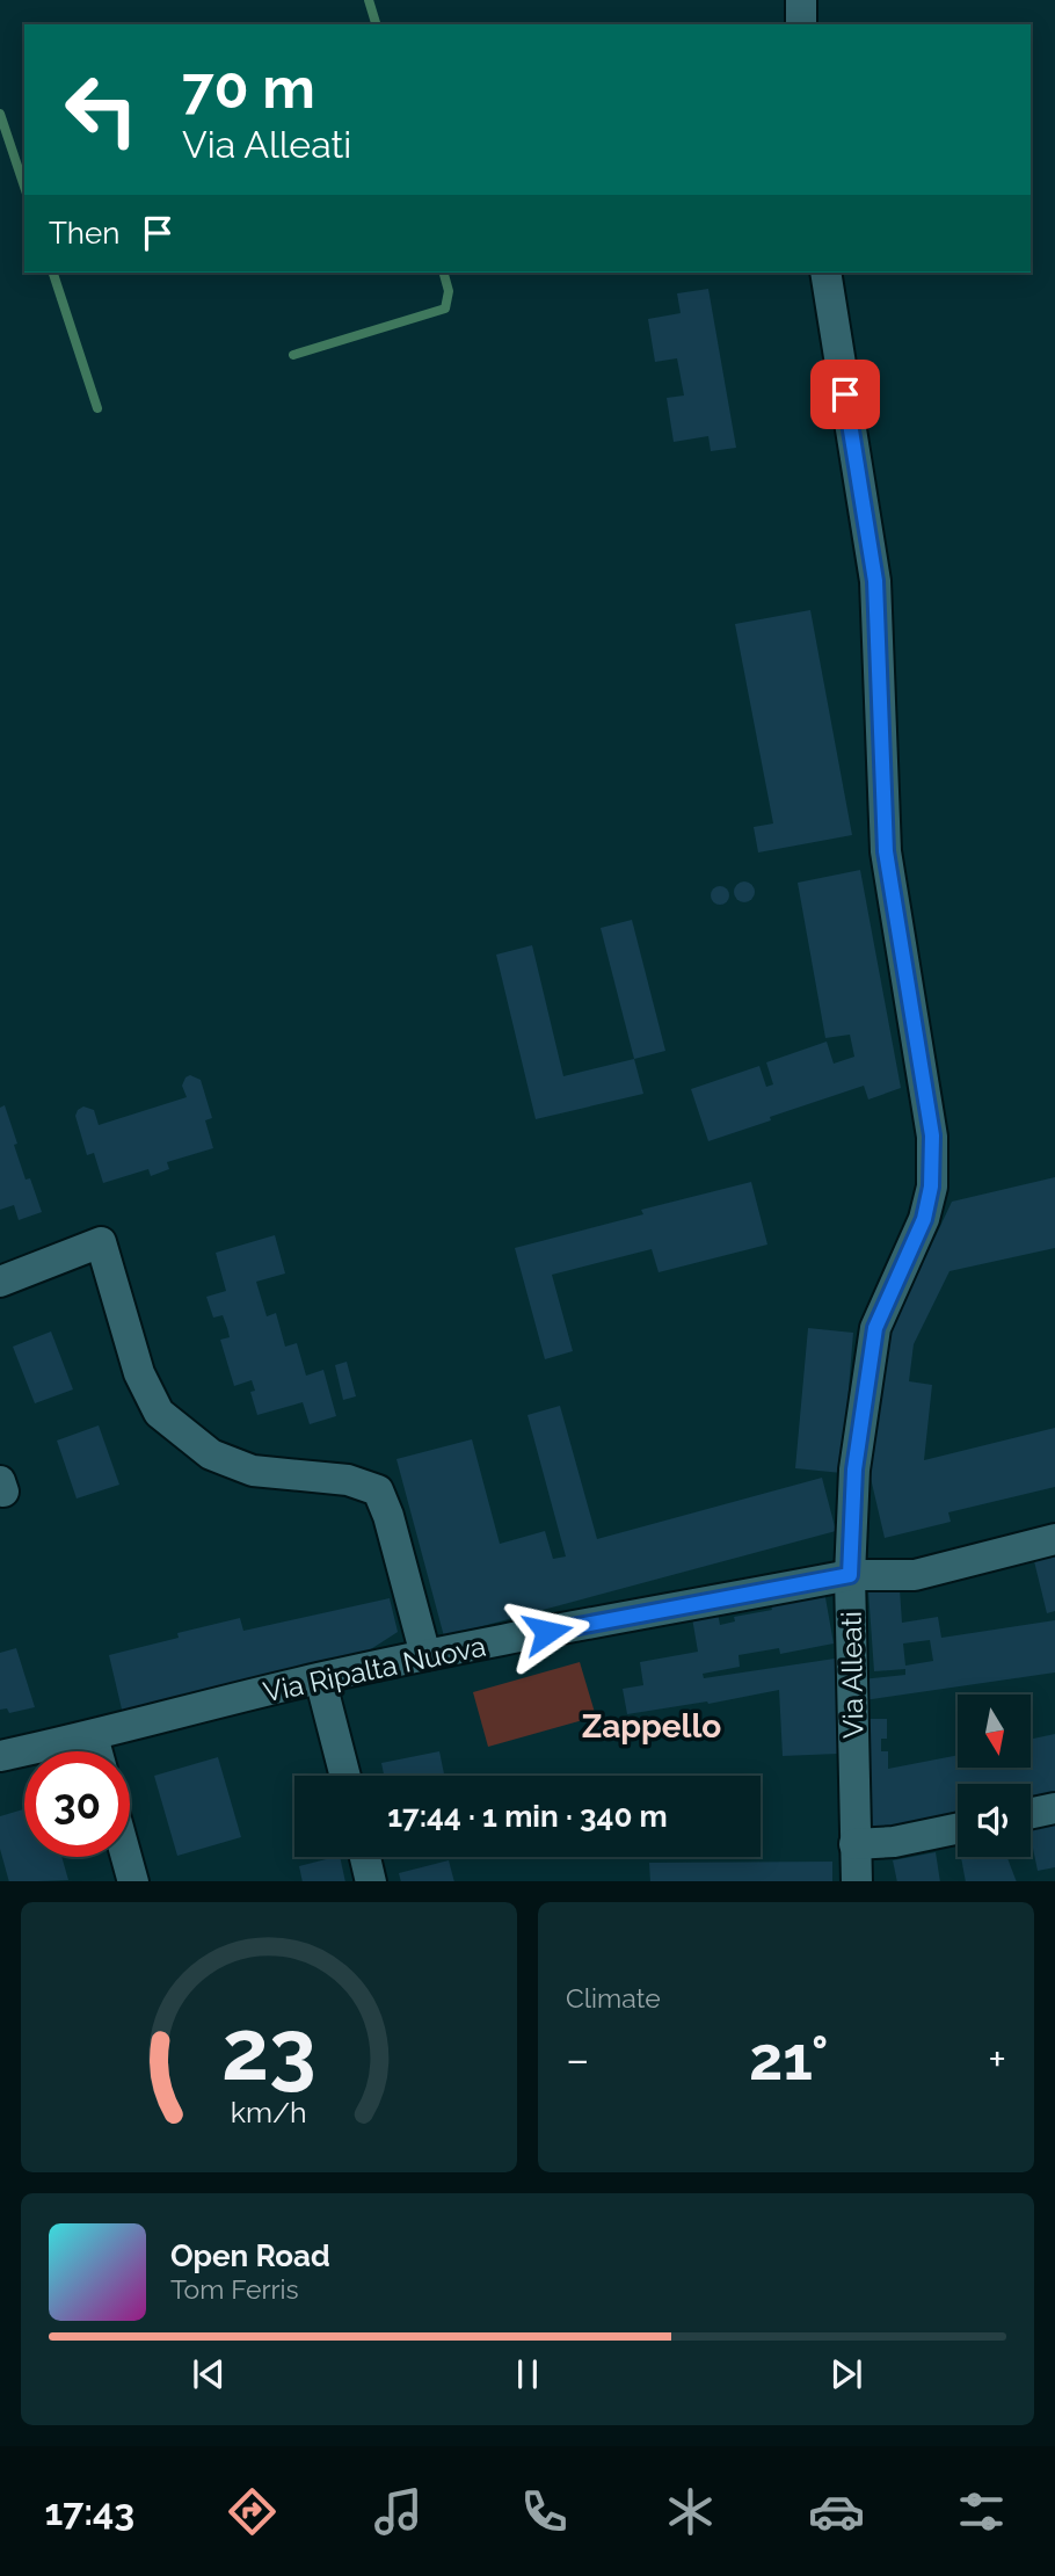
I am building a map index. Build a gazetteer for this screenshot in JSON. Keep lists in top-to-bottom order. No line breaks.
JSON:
{"streets":{"street":["Via Ripalta Nuova","Via Alleati"]},"crossings":[["Via Ripalta Nuova","Via Alleati"]],"districts":["Zappello"],"north":"bottom","page":{"turn":["70 m","Via Alleati"],"then":"Then","limit":"30","trip":"17:44 · 1 min · 340 m","tile":"Climate","heat":["−","21°","+"],"song":["Open Road","Tom Ferris"],"tabs":"17:43","gauge":["23","km/h"]}}
